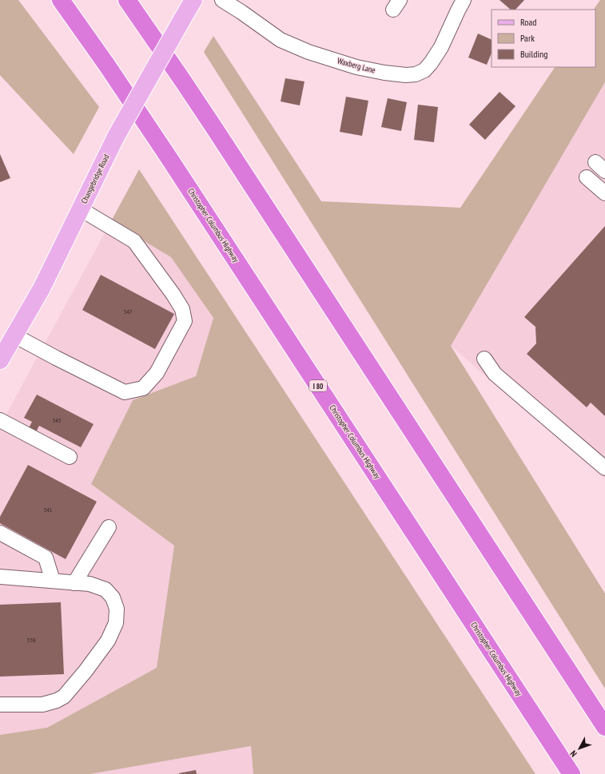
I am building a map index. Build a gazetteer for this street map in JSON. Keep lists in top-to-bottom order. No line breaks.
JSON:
{"streets":{"highway":["Christopher Columbus Highway","I 80"],"main road":["Changebridge Road"],"street":["Waxberg Lane"]},"house_numbers":["347","345","341","339"],"legend":["Road","Park","Building"],"north":"bottom left"}
